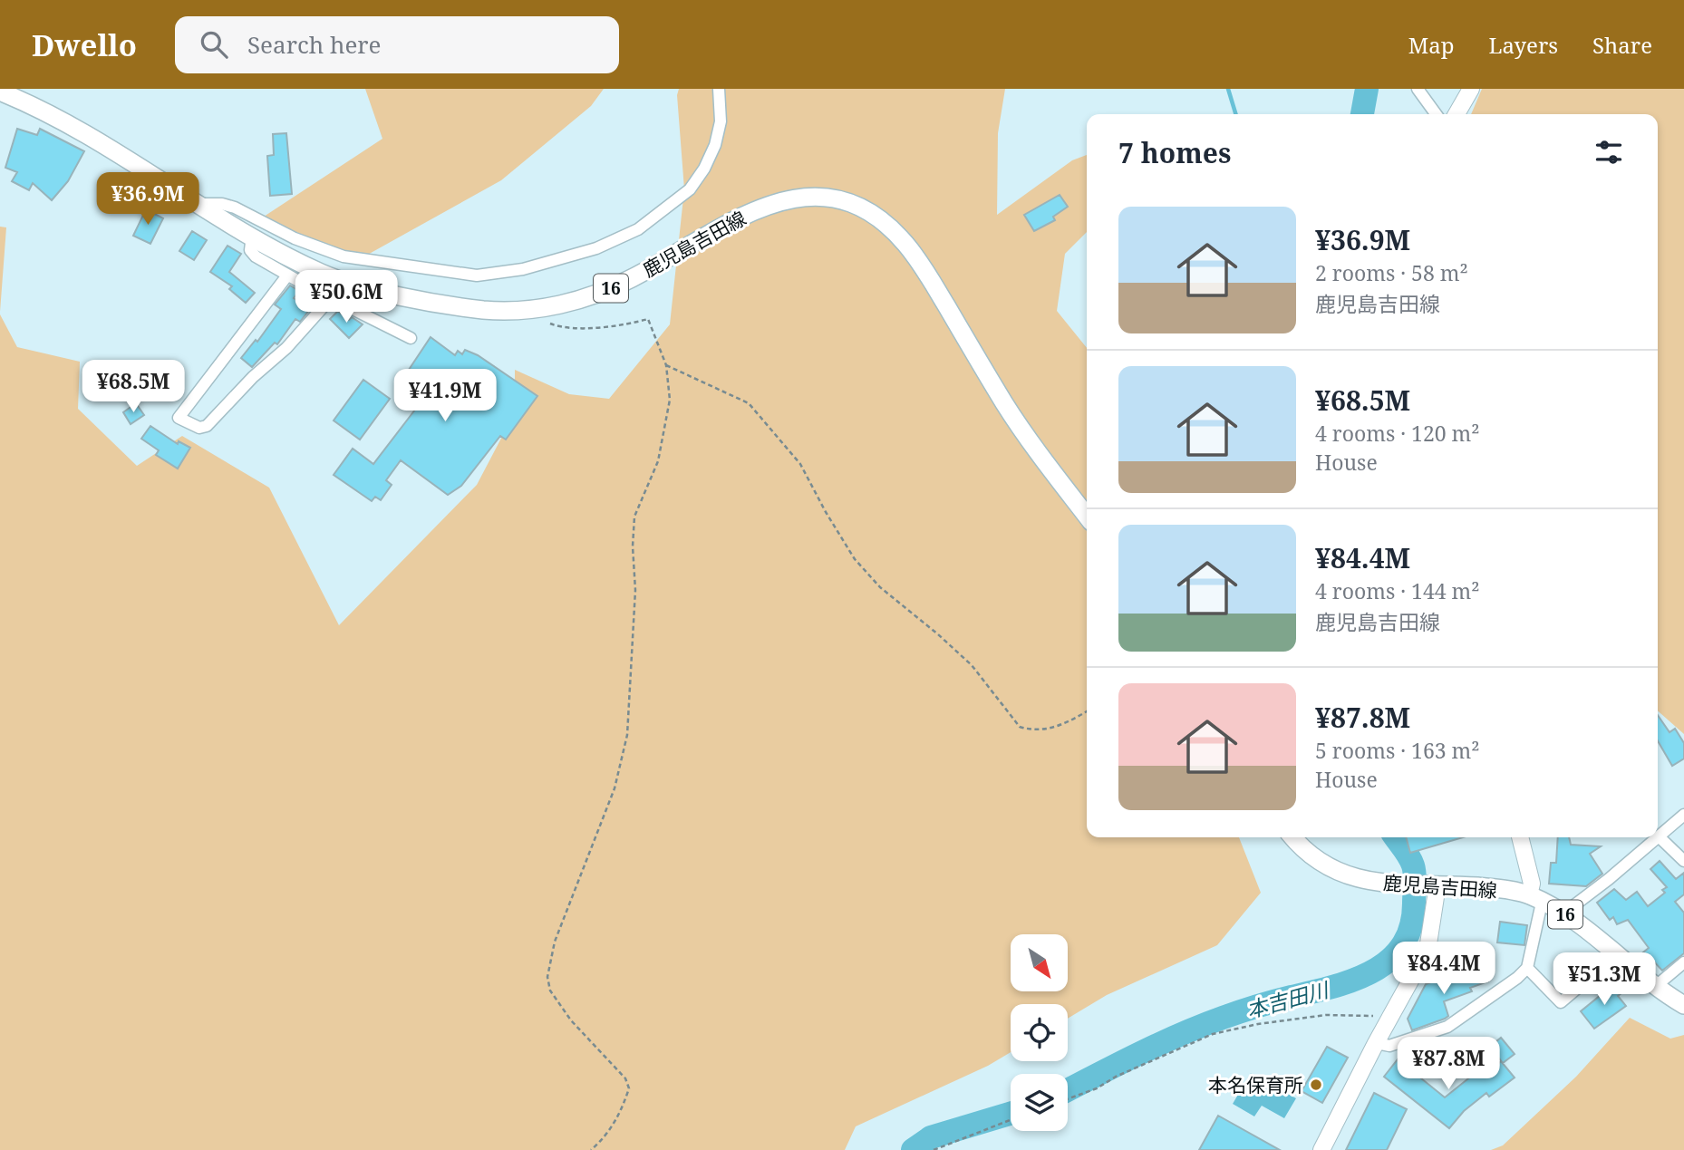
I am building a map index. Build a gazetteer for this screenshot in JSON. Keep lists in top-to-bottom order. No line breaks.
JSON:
{"streets":{"main road":["鹿児島吉田線","16"]},"water":["本吉田川"],"places":["本名保育所"],"north":"bottom right","page":{"header":"Dwello","search":"Search here","nav":["Map","Layers","Share"],"heading":"7 homes","price":["¥36.9M","¥50.6M","¥68.5M","¥41.9M","¥84.4M","¥51.3M","¥87.8M"],"list":[{"name":"¥36.9M","note":"2 rooms · 58 m² · 鹿児島吉田線"},{"name":"¥68.5M","note":"4 rooms · 120 m² · House"},{"name":"¥84.4M","note":"4 rooms · 144 m² · 鹿児島吉田線"},{"name":"¥87.8M","note":"5 rooms · 163 m² · House"}]}}
